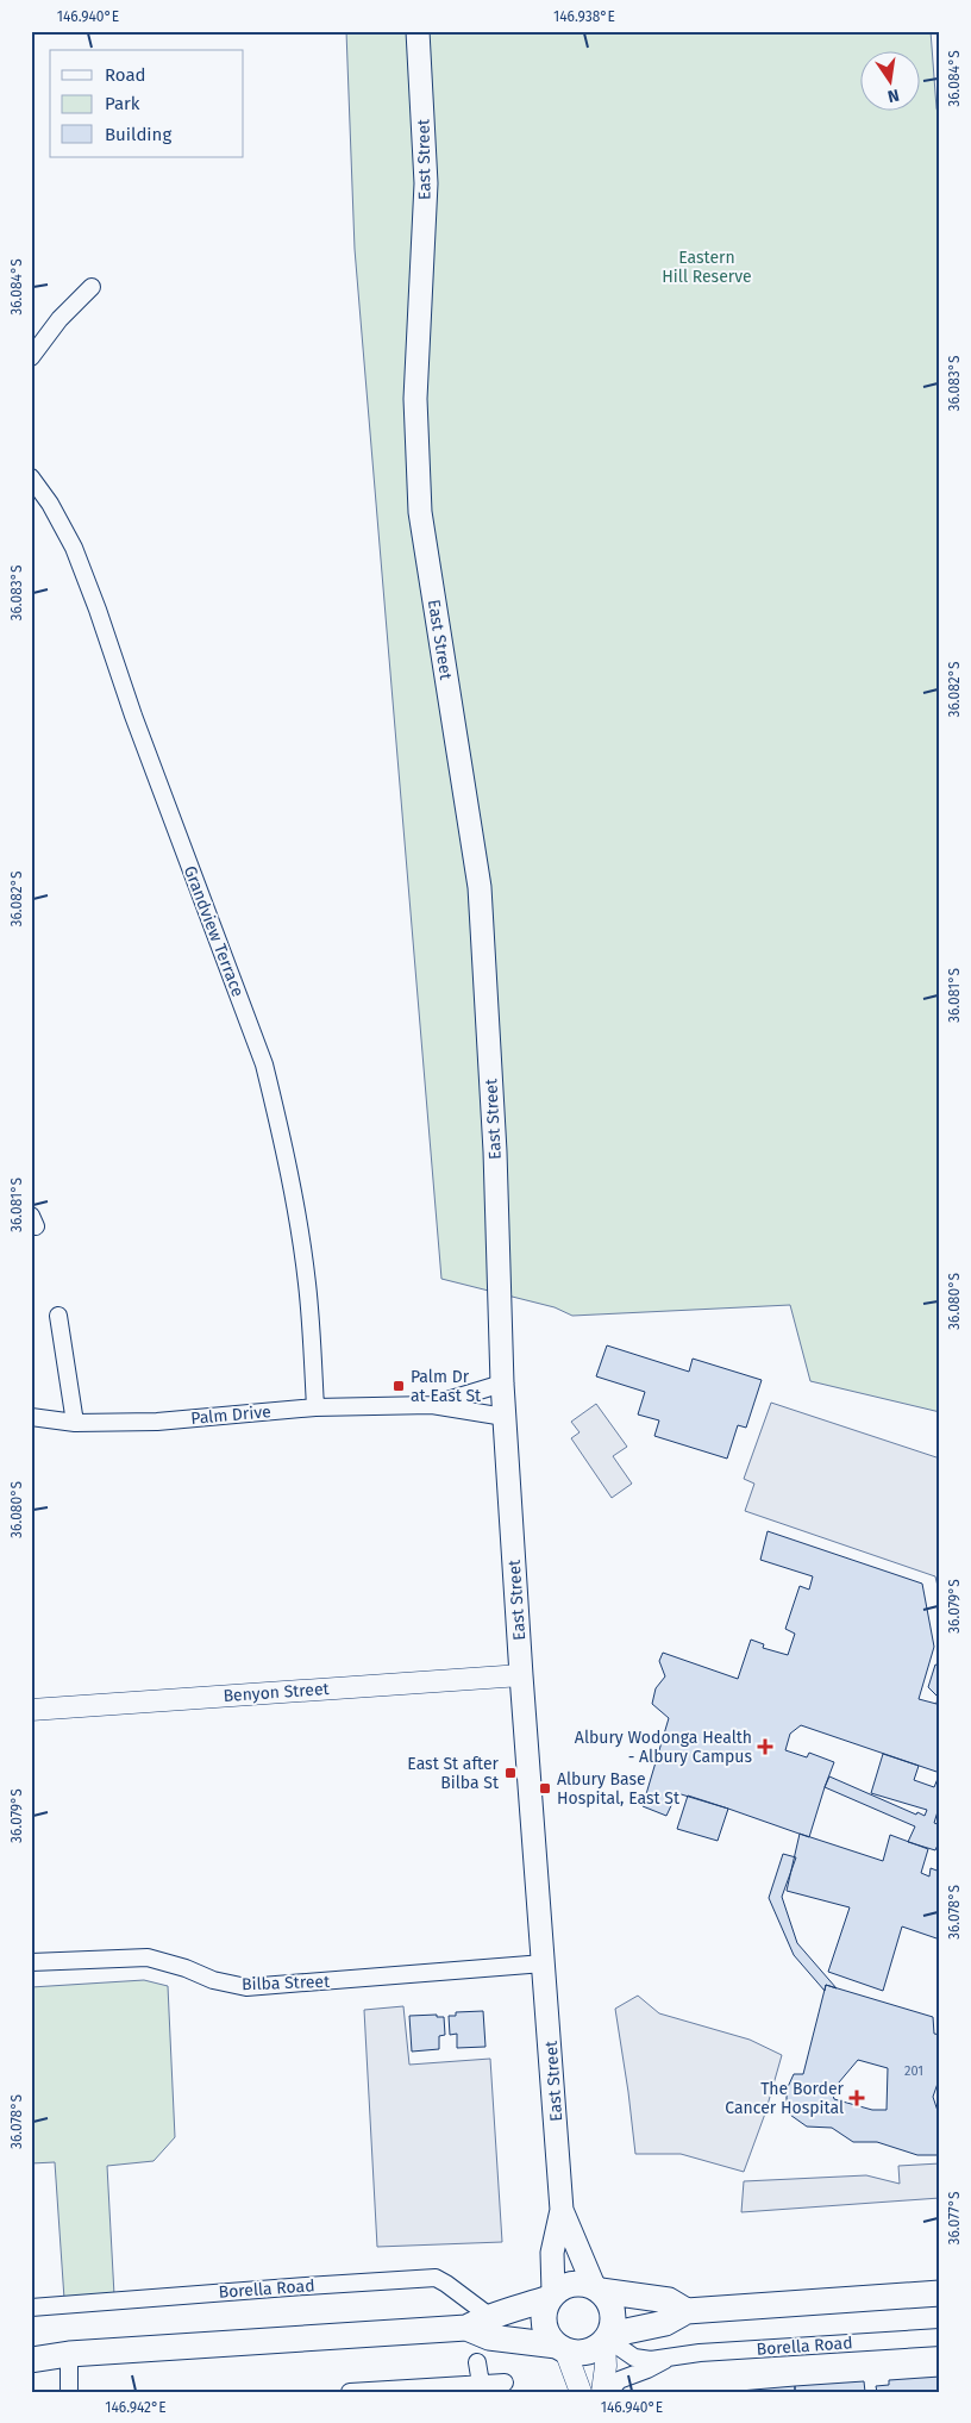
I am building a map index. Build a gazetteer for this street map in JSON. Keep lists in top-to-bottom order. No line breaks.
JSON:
{"streets":{"main road":["East Street"],"street":["Grandview Terrace","Palm Drive","Benyon Street","Bilba Street","Borella Road"]},"crossings":[["East Street","Palm Drive"],["East Street","Benyon Street"],["East Street","Bilba Street"],["East Street","Borella Road"],["Grandview Terrace","Palm Drive"]],"parks":["Eastern Hill Reserve"],"places":{"transit":["Palm Dr at East St","East St after Bilba St","Albury Base Hospital, East St"],"health":["Albury Wodonga Health - Albury Campus","The Border Cancer Hospital"]},"house_numbers":["201"],"legend":["Road","Park","Building"],"north":"bottom","coordinates":["146.940°E","146.938°E","36.084°S","36.083°S","36.082°S","36.081°S","36.080°S","36.079°S","36.078°S","36.077°S","146.942°E"]}
